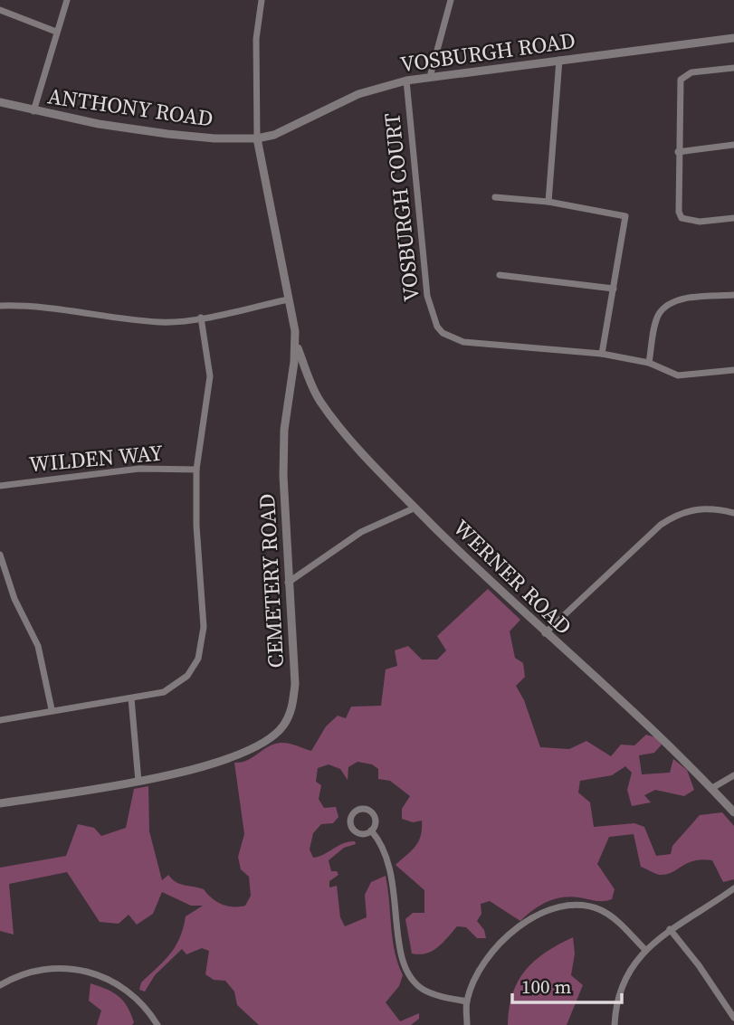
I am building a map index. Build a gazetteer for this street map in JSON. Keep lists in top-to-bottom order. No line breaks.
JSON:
{"streets":{"street":["VOSBURGH ROAD","ANTHONY ROAD","VOSBURGH COURT","WILDEN WAY","WERNER ROAD","CEMETERY ROAD"]},"crossings":[["VOSBURGH ROAD","ANTHONY ROAD"],["VOSBURGH ROAD","VOSBURGH COURT"],["VOSBURGH ROAD","CEMETERY ROAD"],["ANTHONY ROAD","CEMETERY ROAD"],["WERNER ROAD","CEMETERY ROAD"]],"scale_bar":"100 m"}
